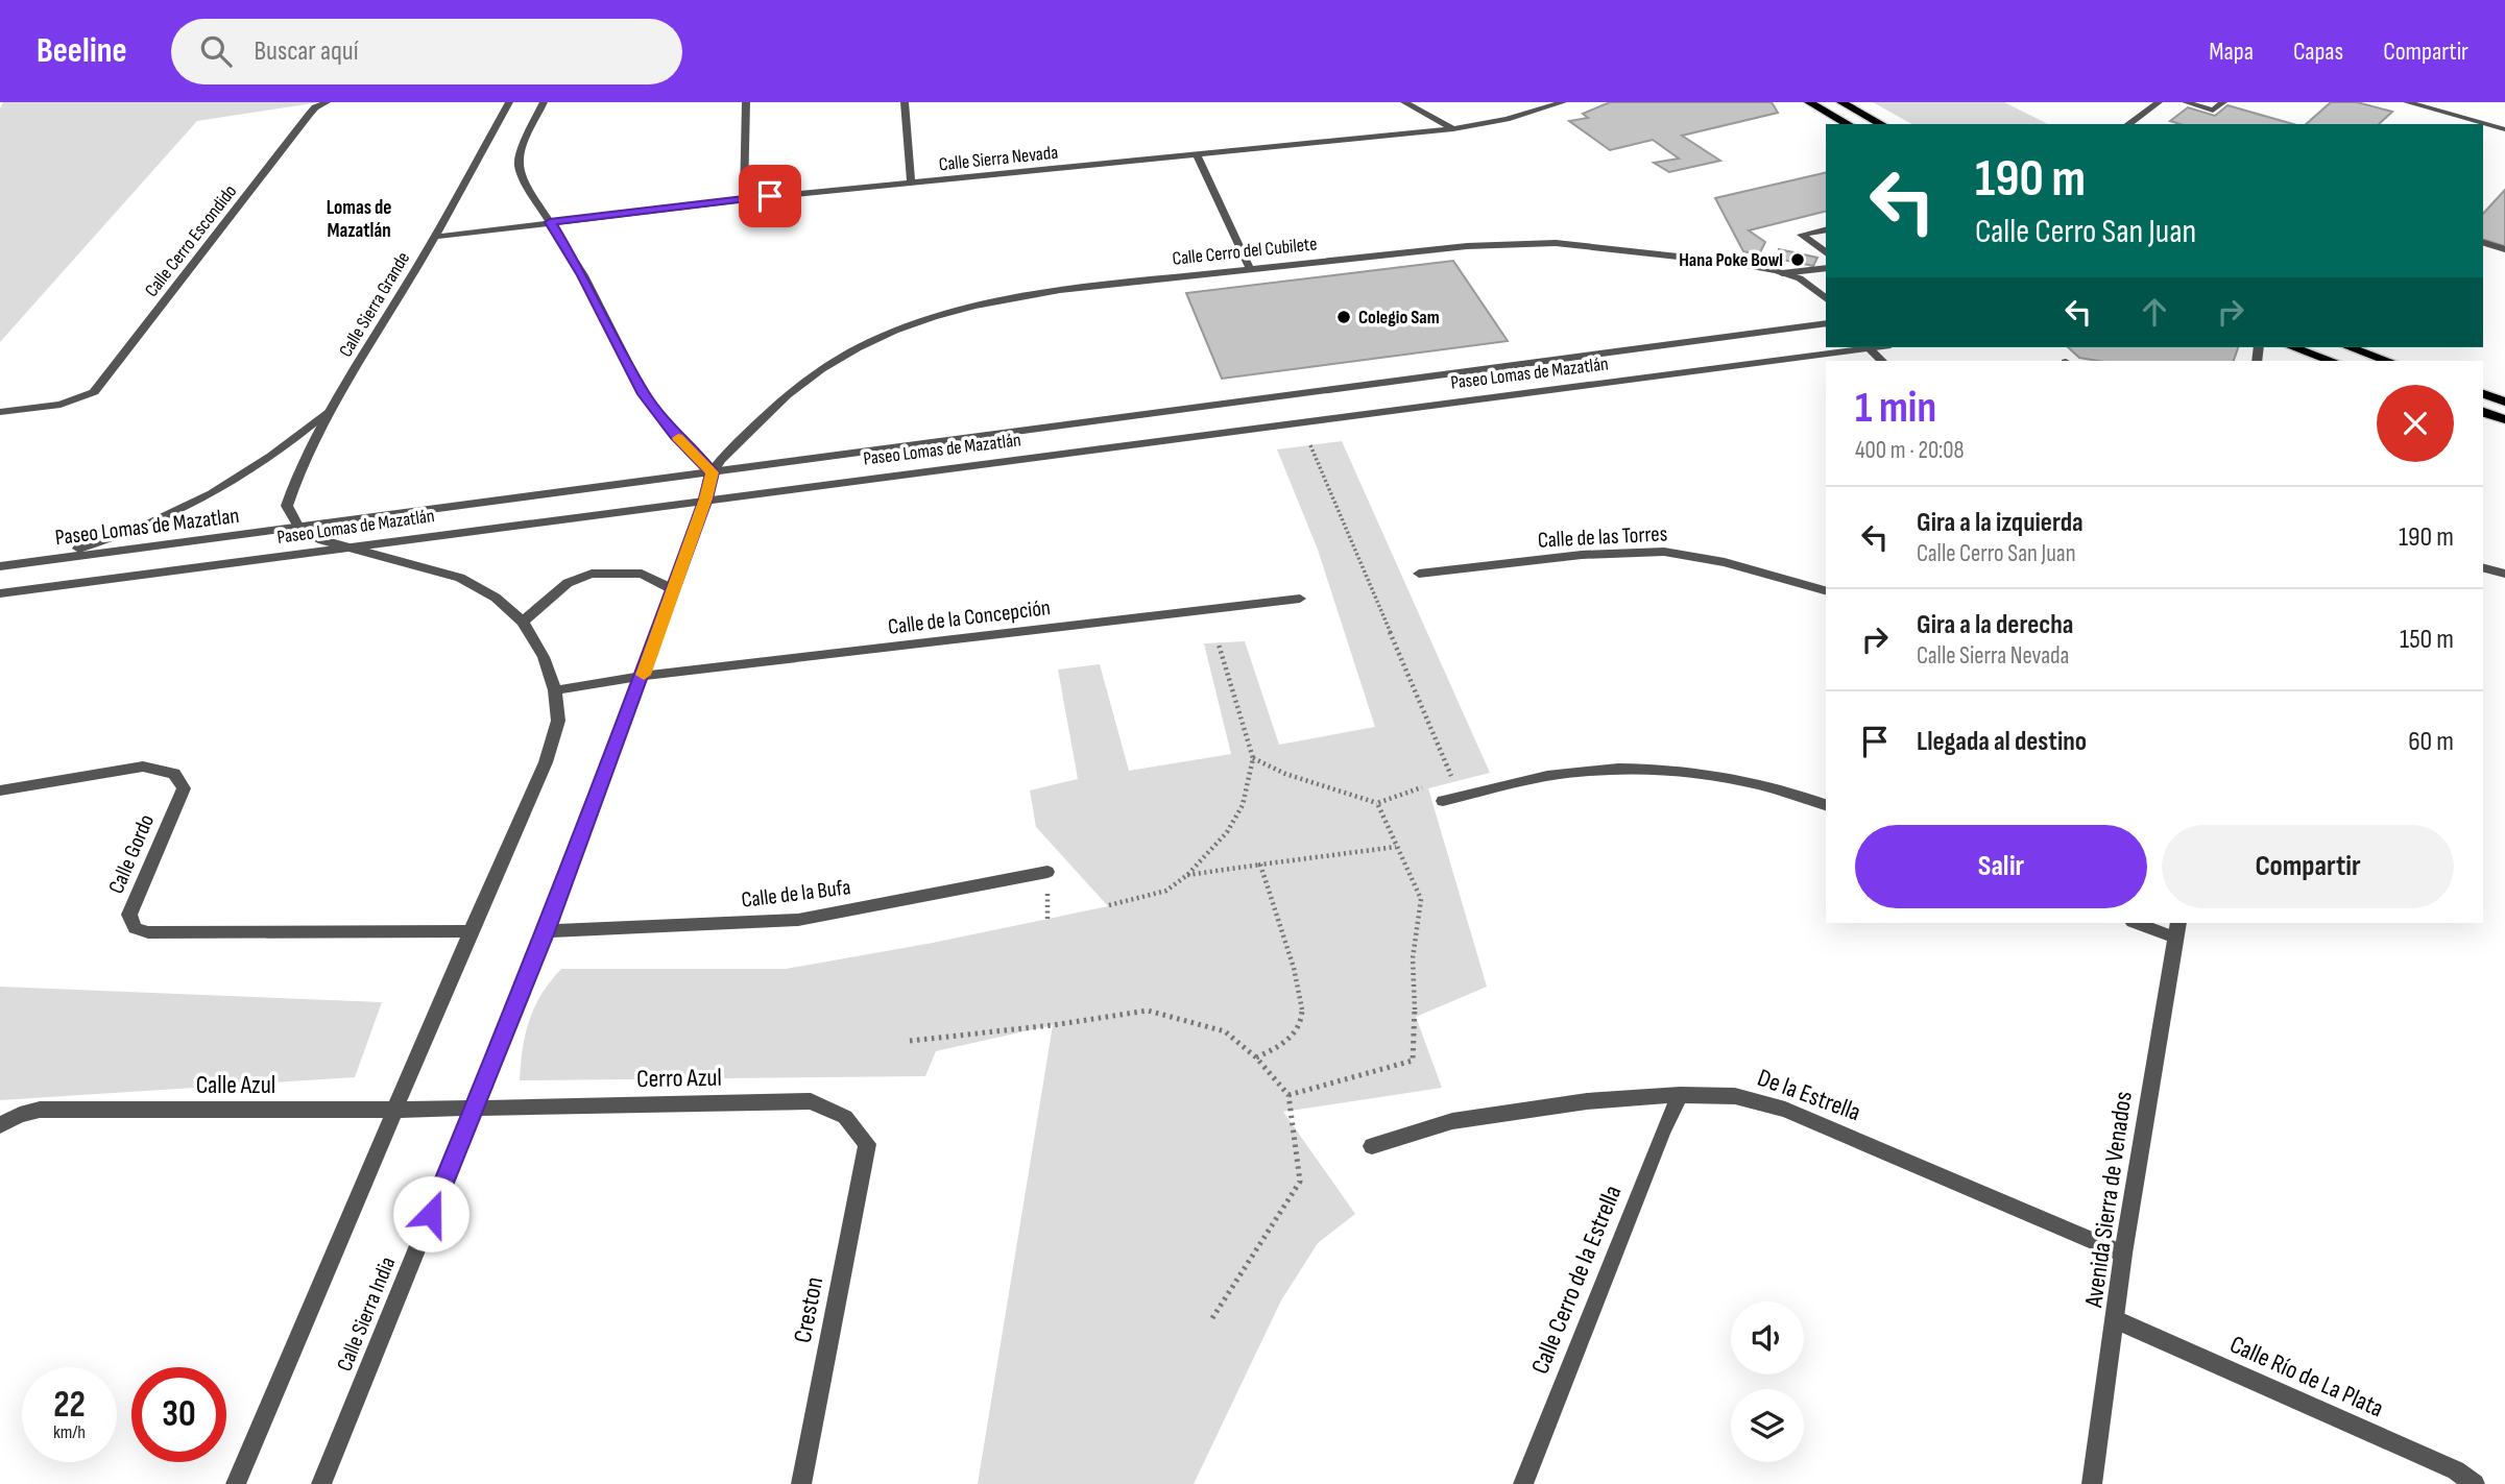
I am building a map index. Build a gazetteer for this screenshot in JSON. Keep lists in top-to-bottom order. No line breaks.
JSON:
{"streets":{"street":["Calle Sierra Nevada","Calle Cerro Escondido","Calle Cerro del Cubilete","Calle Sierra Grande","Paseo Lomas de Mazatlán","Paseo Lomas de Mazatlan","Calle de las Torres","Calle de la Concepción","Calle Gordo","Calle de la Bufa","Cerro Azul","Calle Azul","De la Estrella","Avenida Sierra de Venados","Calle Cerro de la Estrella","Creston","Calle Sierra India","Calle Río de La Plata"]},"crossings":[["Calle Sierra Nevada","Calle Sierra Grande"],["Calle Cerro del Cubilete","Paseo Lomas de Mazatlán"],["Calle Sierra Grande","Paseo Lomas de Mazatlán"],["Calle Sierra Grande","Paseo Lomas de Mazatlan"],["Paseo Lomas de Mazatlán","Paseo Lomas de Mazatlan"],["Paseo Lomas de Mazatlán","Calle Sierra India"],["Calle de la Concepción","Calle Sierra India"],["Calle de la Bufa","Calle Sierra India"],["Cerro Azul","Calle Azul"],["Cerro Azul","Creston"],["Cerro Azul","Calle Sierra India"],["Calle Azul","Calle Sierra India"],["De la Estrella","Avenida Sierra de Venados"],["De la Estrella","Calle Cerro de la Estrella"],["Avenida Sierra de Venados","Calle Río de La Plata"]],"districts":["Lomas de Mazatlán"],"places":["Hana Poke Bowl","Colegio Sam"],"page":{"header":"Beeline","search":"Buscar aquí","nav":["Mapa","Capas","Compartir"],"turn":["190 m","Calle Cerro San Juan"],"heading":["1 min","400 m · 20:08"],"list":[{"name":"Gira a la izquierda","note":"Calle Cerro San Juan","value":"190 m"},{"name":"Gira a la derecha","note":"Calle Sierra Nevada","value":"150 m"},{"name":"Llegada al destino","value":"60 m"}],"buttons":["Salir","Compartir"],"speed":"22 km/h","limit":"30"}}
